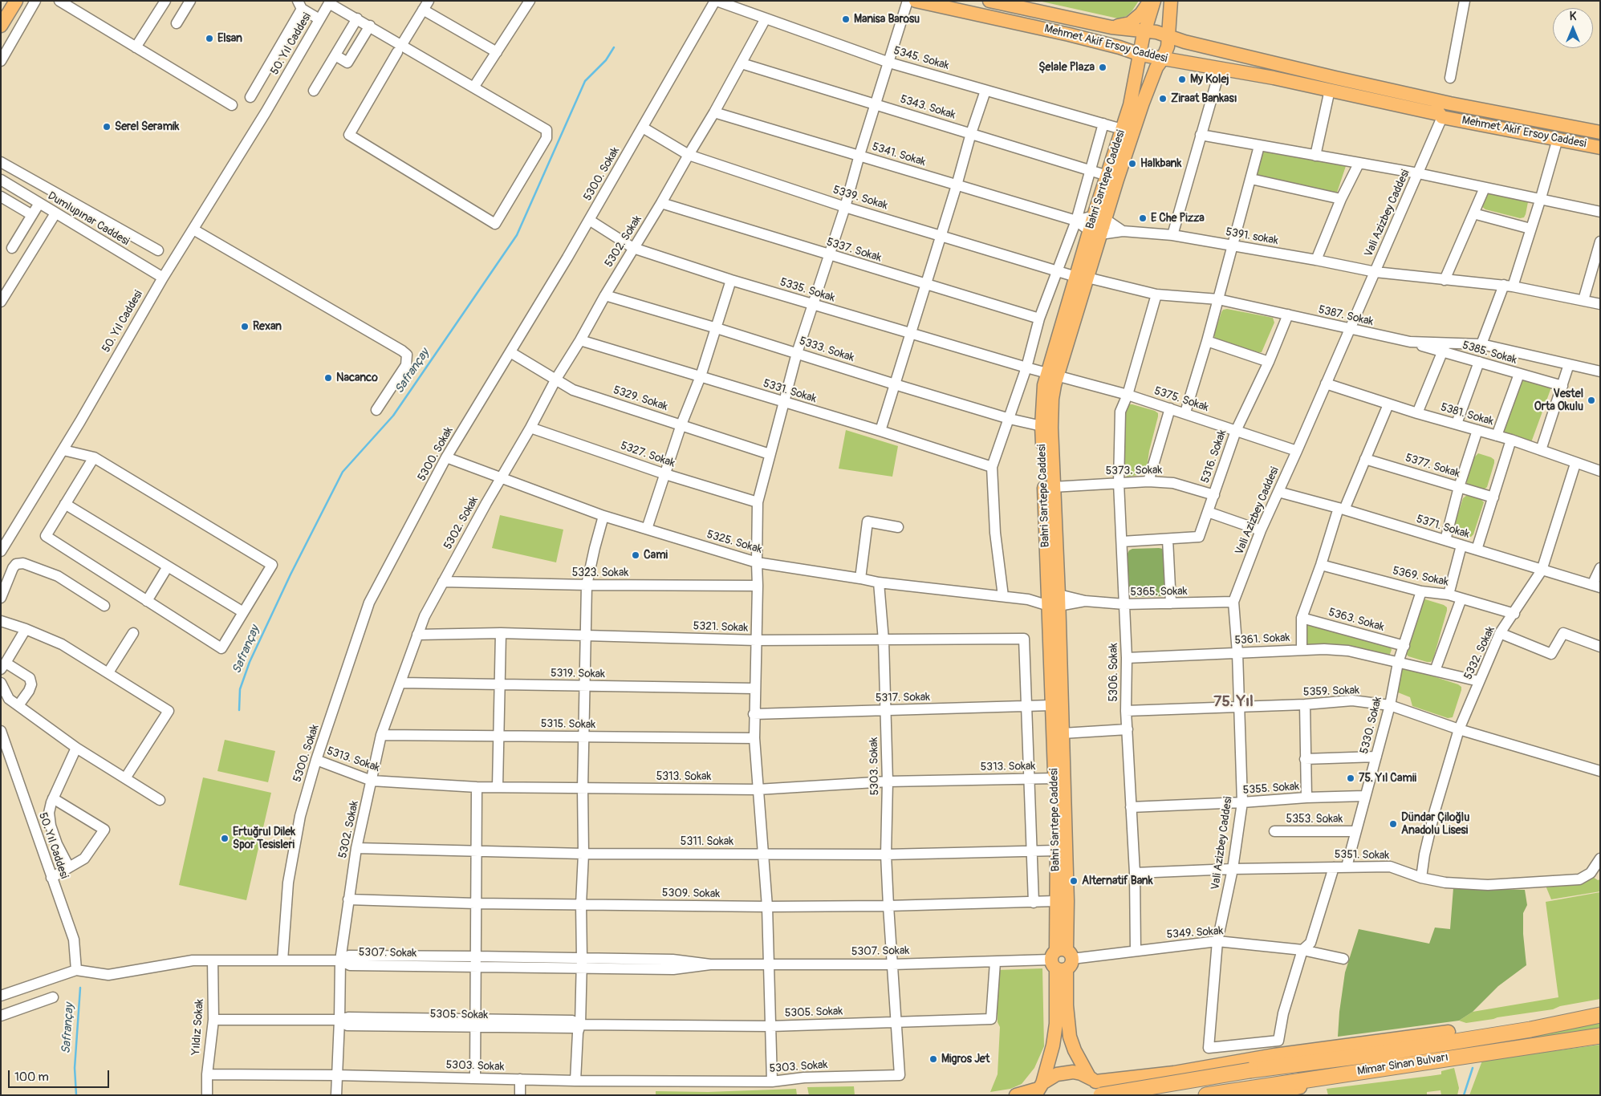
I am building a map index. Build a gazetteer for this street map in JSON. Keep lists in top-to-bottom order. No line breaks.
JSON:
{"streets":{"highway":["Mimar Sinan Bulvarı"],"main road":["Mehmet Akif Ersoy Caddesi","Bahri Sarıtepe Caddesi"],"street":["50. Yıl Caddesi","5345. Sokak","5343. Sokak","5341. Sokak","5300. Sokak","5339. Sokak","Vali Azizbey Caddesi","Dumlupınar Caddesi","5391. sokak","5302. Sokak","5337. Sokak","5335. Sokak","5387. Sokak","5333. Sokak","5385. Sokak","5331. Sokak","5329. Sokak","5375. Sokak","5381. Sokak","5327. Sokak","5316. Sokak","5377. Sokak","5373. Sokak","5371. Sokak","5325. Sokak","5323. Sokak","5369. Sokak","5365. Sokak","5363. Sokak","5321. Sokak","5361. Sokak","5332. Sokak","5306. Sokak","5319. Sokak","5359. Sokak","5317. Sokak","5315. Sokak","5330. Sokak","5313. Sokak","5303. Sokak","5355. Sokak","5353. Sokak","5311. Sokak","5351. Sokak","5309. Sokak","5349. Sokak","5307. Sokak","5305. Sokak","Yıldız Sokak"]},"crossings":[["50. Yıl Caddesi","Dumlupınar Caddesi"],["Mehmet Akif Ersoy Caddesi","Bahri Sarıtepe Caddesi"],["Mehmet Akif Ersoy Caddesi","Vali Azizbey Caddesi"],["5345. Sokak","5300. Sokak"],["5345. Sokak","Bahri Sarıtepe Caddesi"],["5345. Sokak","5302. Sokak"],["5343. Sokak","Bahri Sarıtepe Caddesi"],["5343. Sokak","5302. Sokak"],["5341. Sokak","5302. Sokak"],["5300. Sokak","5339. Sokak"],["5300. Sokak","5335. Sokak"],["5300. Sokak","5329. Sokak"],["5300. Sokak","5325. Sokak"],["5300. Sokak","5313. Sokak"],["Bahri Sarıtepe Caddesi","5339. Sokak"],["Bahri Sarıtepe Caddesi","5391. sokak"],["Bahri Sarıtepe Caddesi","5335. Sokak"],["Bahri Sarıtepe Caddesi","5387. Sokak"],["Bahri Sarıtepe Caddesi","5333. Sokak"],["Bahri Sarıtepe Caddesi","5375. Sokak"],["Bahri Sarıtepe Caddesi","5373. Sokak"],["Bahri Sarıtepe Caddesi","5325. Sokak"],["Bahri Sarıtepe Caddesi","5365. Sokak"],["Bahri Sarıtepe Caddesi","5317. Sokak"],["Bahri Sarıtepe Caddesi","5313. Sokak"],["Bahri Sarıtepe Caddesi","5311. Sokak"],["Bahri Sarıtepe Caddesi","5309. Sokak"],["Bahri Sarıtepe Caddesi","5349. Sokak"],["Bahri Sarıtepe Caddesi","5307. Sokak"],["Bahri Sarıtepe Caddesi","Mimar Sinan Bulvarı"],["5339. Sokak","5302. Sokak"],["5339. Sokak","5387. Sokak"],["Vali Azizbey Caddesi","5391. sokak"],["Vali Azizbey Caddesi","5387. Sokak"],["Vali Azizbey Caddesi","5375. Sokak"],["Vali Azizbey Caddesi","5381. Sokak"],["Vali Azizbey Caddesi","5371. Sokak"],["Vali Azizbey Caddesi","5365. Sokak"],["Vali Azizbey Caddesi","5361. Sokak"],["Vali Azizbey Caddesi","5359. Sokak"],["Vali Azizbey Caddesi","5355. Sokak"],["Vali Azizbey Caddesi","5351. Sokak"],["Vali Azizbey Caddesi","5349. Sokak"],["5302. Sokak","5337. Sokak"],["5302. Sokak","5335. Sokak"],["5302. Sokak","5333. Sokak"],["5302. Sokak","5331. Sokak"],["5302. Sokak","5329. Sokak"],["5302. Sokak","5327. Sokak"],["5302. Sokak","5325. Sokak"],["5302. Sokak","5323. Sokak"],["5302. Sokak","5321. Sokak"],["5302. Sokak","5319. Sokak"],["5302. Sokak","5315. Sokak"],["5302. Sokak","5313. Sokak"],["5302. Sokak","5303. Sokak"],["5302. Sokak","5311. Sokak"],["5302. Sokak","5309. Sokak"],["5302. Sokak","5307. Sokak"],["5302. Sokak","5305. Sokak"],["5335. Sokak","5375. Sokak"],["5387. Sokak","5385. Sokak"],["5387. Sokak","5316. Sokak"],["5387. Sokak","5306. Sokak"],["5375. Sokak","5316. Sokak"],["5375. Sokak","5306. Sokak"],["5381. Sokak","5332. Sokak"],["5316. Sokak","5373. Sokak"],["5316. Sokak","5306. Sokak"],["5373. Sokak","5306. Sokak"],["5371. Sokak","5332. Sokak"],["5325. Sokak","5365. Sokak"],["5325. Sokak","5303. Sokak"],["5369. Sokak","5332. Sokak"],["5369. Sokak","5330. Sokak"],["5365. Sokak","5306. Sokak"],["5363. Sokak","5330. Sokak"],["5321. Sokak","5317. Sokak"],["5321. Sokak","5303. Sokak"],["5361. Sokak","5332. Sokak"],["5361. Sokak","5306. Sokak"],["5361. Sokak","5330. Sokak"],["5332. Sokak","5359. Sokak"],["5332. Sokak","5351. Sokak"],["5306. Sokak","5359. Sokak"],["5306. Sokak","5355. Sokak"],["5306. Sokak","5351. Sokak"],["5306. Sokak","5349. Sokak"],["5359. Sokak","5330. Sokak"],["5317. Sokak","5303. Sokak"],["5330. Sokak","5355. Sokak"],["5330. Sokak","5353. Sokak"],["5330. Sokak","5351. Sokak"],["5313. Sokak","5303. Sokak"],["5303. Sokak","5311. Sokak"],["5303. Sokak","5309. Sokak"],["5303. Sokak","5307. Sokak"],["5303. Sokak","5305. Sokak"],["5303. Sokak","Yıldız Sokak"],["5349. Sokak","5307. Sokak"],["5307. Sokak","5305. Sokak"],["5305. Sokak","Yıldız Sokak"]],"districts":["75. Yıl"],"water":["Safrançay"],"places":["Manisa Barosu","Elsan","Şelale Plaza","My Kolej","Ziraat Bankası","Serel Seramik","Halkbank","E Che Pizza","Rexan","Nacanco","Vestel Orta Okulu","Cami","75. Yıl Camii","Dündar Çiloğlu Anadolu Lisesi","Ertuğrul Dilek Spor Tesisleri","Alternatif Bank","Migros Jet"],"scale_bar":"100 m","north":"top"}
